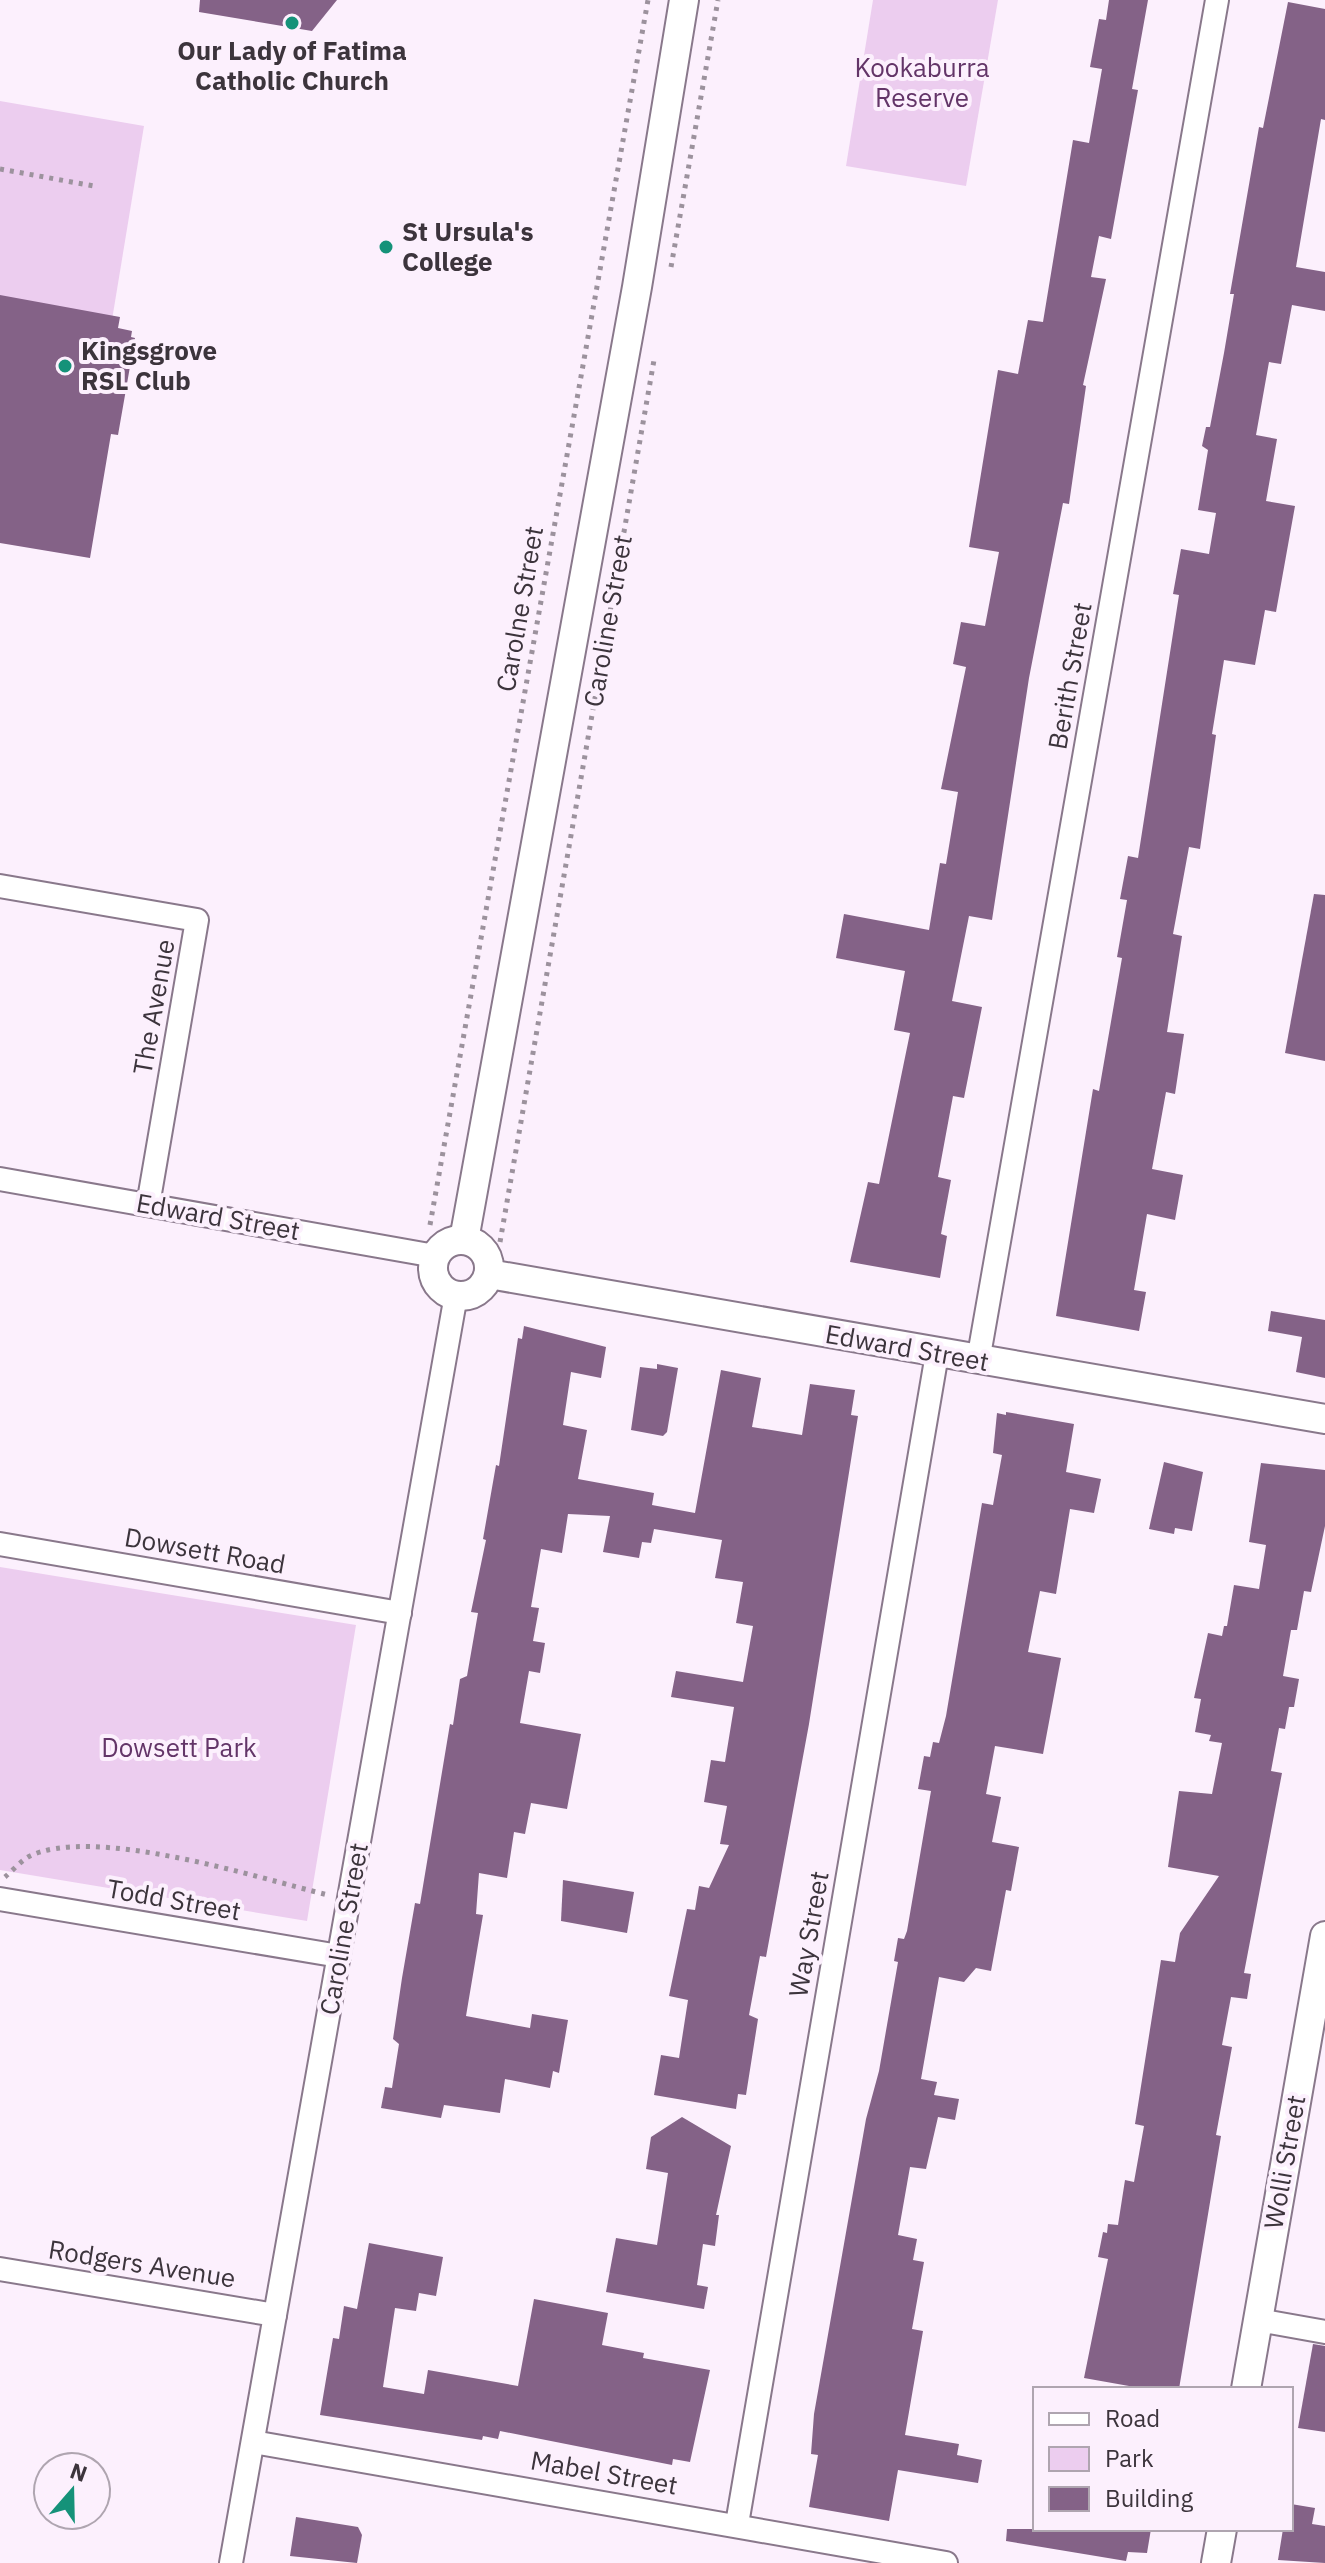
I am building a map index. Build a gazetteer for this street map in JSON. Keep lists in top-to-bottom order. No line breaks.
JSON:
{"streets":{"street":["Caroline Street","Berith Street","The Avenue","Edward Street","Dowsett Road","Todd Street","Way Street","Wolli Street","Rodgers Avenue","Mabel Street"],"path":["Carolne Street"]},"crossings":[["Caroline Street","Edward Street"],["Caroline Street","Dowsett Road"],["Caroline Street","Todd Street"],["Caroline Street","Rodgers Avenue"],["Caroline Street","Mabel Street"],["Berith Street","Edward Street"],["The Avenue","Edward Street"],["Edward Street","Way Street"],["Way Street","Mabel Street"]],"parks":["Kookaburra Reserve","Dowsett Park"],"places":["Our Lady of Fatima Catholic Church","St Ursula's College","Kingsgrove RSL Club"],"legend":["Road","Park","Building"],"north":"top"}
